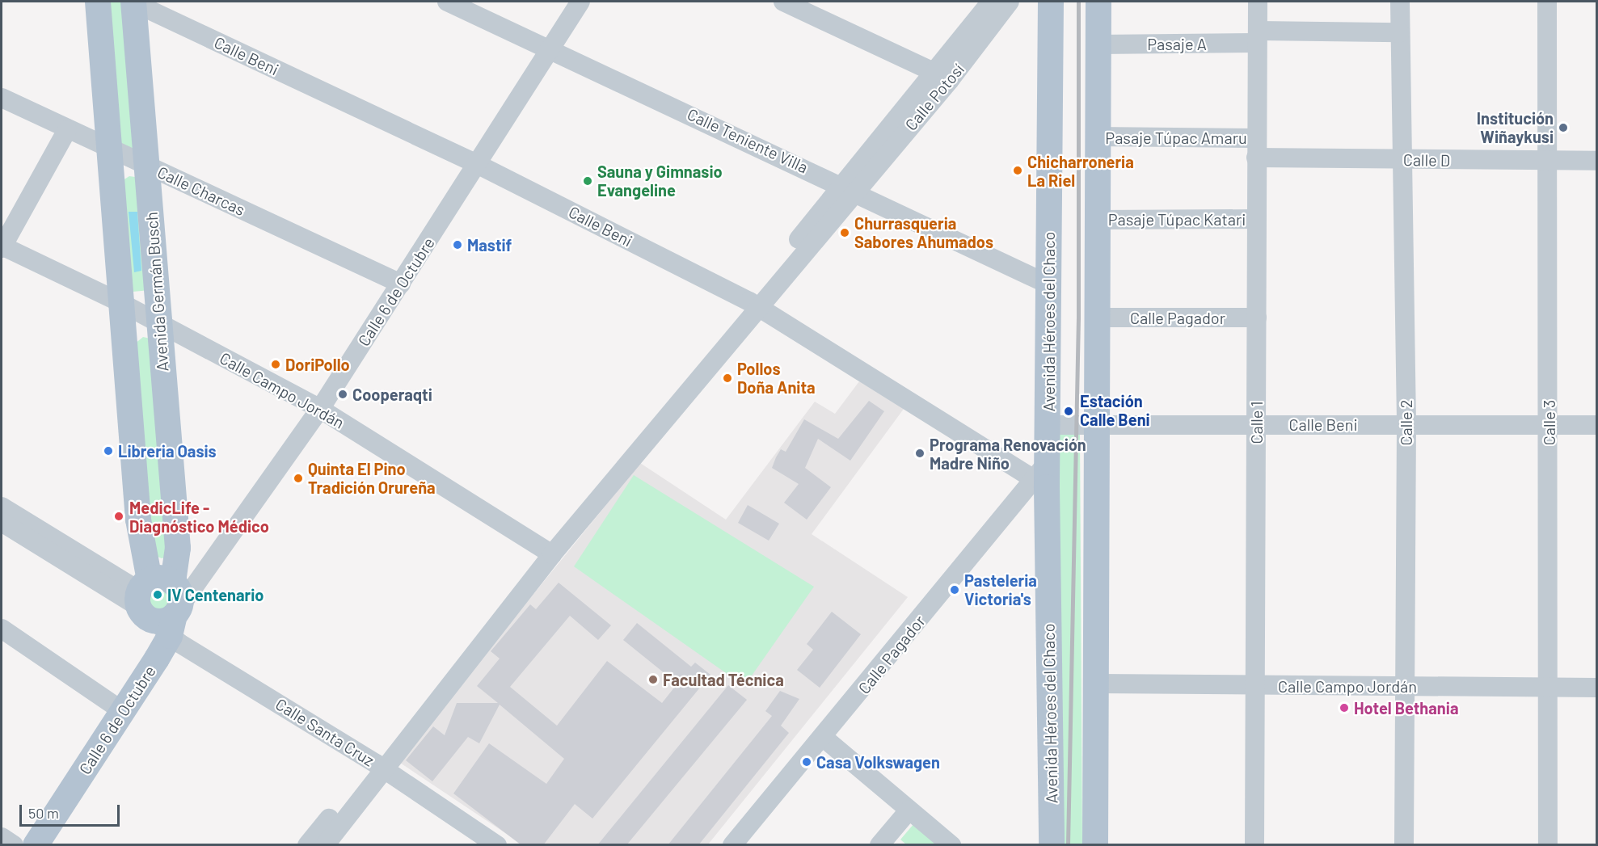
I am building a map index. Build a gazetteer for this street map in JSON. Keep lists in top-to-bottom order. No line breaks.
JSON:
{"streets":{"main road":["Avenida Germán Busch","Calle 6 de Octubre","Avenida Héroes del Chaco"],"street":["Pasaje A","Calle Beni","Calle Potosí","Pasaje Túpac Amaru","Calle Teniente Villa","Calle D","Calle Charcas","Pasaje Túpac Katari","Calle Pagador","Calle Campo Jordán","Calle 1","Calle 2","Calle 3","Calle Santa Cruz"]},"crossings":[["Pasaje A","Calle 1"],["Pasaje A","Calle 2"],["Calle Beni","Calle Potosí"],["Calle Beni","Avenida Germán Busch"],["Calle Beni","Calle 6 de Octubre"],["Calle Beni","Calle Pagador"],["Calle Beni","Avenida Héroes del Chaco"],["Calle Beni","Calle 1"],["Calle Beni","Calle 2"],["Calle Beni","Calle 3"],["Calle Potosí","Calle Teniente Villa"],["Calle Potosí","Calle Campo Jordán"],["Calle Potosí","Calle Santa Cruz"],["Pasaje Túpac Amaru","Calle 1"],["Calle Teniente Villa","Calle 6 de Octubre"],["Calle Teniente Villa","Avenida Héroes del Chaco"],["Calle D","Calle 1"],["Calle D","Calle 2"],["Calle D","Calle 3"],["Calle Charcas","Avenida Germán Busch"],["Calle Charcas","Calle 6 de Octubre"],["Pasaje Túpac Katari","Calle 1"],["Avenida Germán Busch","Calle 6 de Octubre"],["Avenida Germán Busch","Calle Campo Jordán"],["Avenida Germán Busch","Calle Santa Cruz"],["Calle 6 de Octubre","Calle Campo Jordán"],["Calle 6 de Octubre","Calle Santa Cruz"],["Calle Pagador","Avenida Héroes del Chaco"],["Calle Pagador","Calle 1"],["Calle Campo Jordán","Calle 1"],["Calle Campo Jordán","Calle 2"],["Calle Campo Jordán","Calle 3"]],"places":["Institución Wiñaykusi","Chicharroneria La Riel","Sauna y Gimnasio Evangeline","Churrasqueria Sabores Ahumados","Mastif","DoriPollo","Pollos Doña Anita","Cooperaqti","Estación Calle Beni","Libreria Oasis","Programa Renovación Madre Niño","Quinta El Pino Tradición Orureña","MedicLife - Diagnóstico Médico","Pasteleria Victoria's","IV Centenario","Facultad Técnica","Hotel Bethania","Casa Volkswagen"],"scale_bar":"50 m"}
